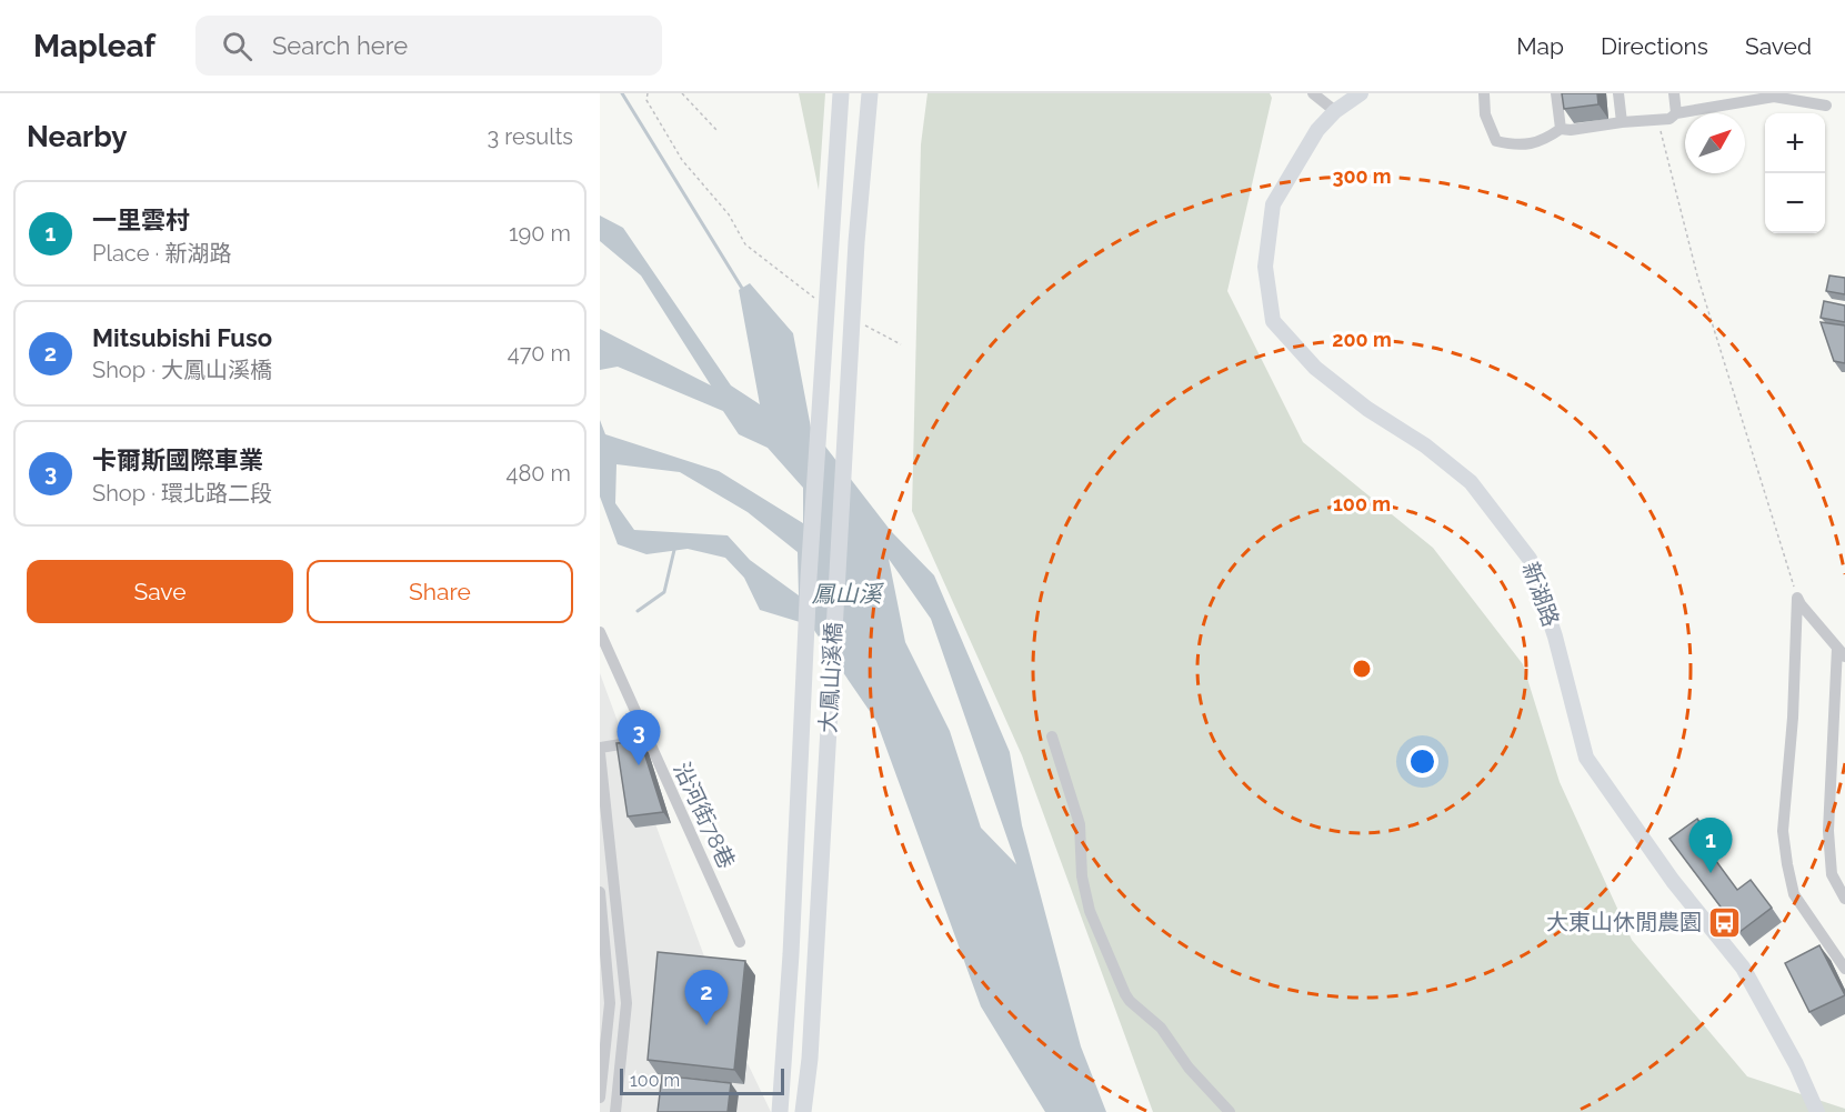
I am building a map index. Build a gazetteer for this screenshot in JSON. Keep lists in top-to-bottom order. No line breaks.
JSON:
{"streets":{"highway":["大鳳山溪橋"],"main road":["新湖路"],"street":["沿河街78巷"]},"water":["鳳山溪"],"places":{"bus stop":["大東山休閒農園"]},"scale_bar":"100 m","north":"top right","page":{"header":"Mapleaf","search":"Search here","nav":["Map","Directions","Saved"],"heading":["Nearby","3 results"],"map_buttons":["+","−"],"list":[{"mark":"1","name":"一里雲村","note":"Place · 新湖路","value":"190 m"},{"mark":"2","name":"Mitsubishi Fuso","note":"Shop · 大鳳山溪橋","value":"470 m"},{"mark":"3","name":"卡爾斯國際車業","note":"Shop · 環北路二段","value":"480 m"}],"buttons":["Save","Share"],"pins":["3","1","2"],"scale":"100 m"},"rings":["300 m","200 m","100 m"]}
